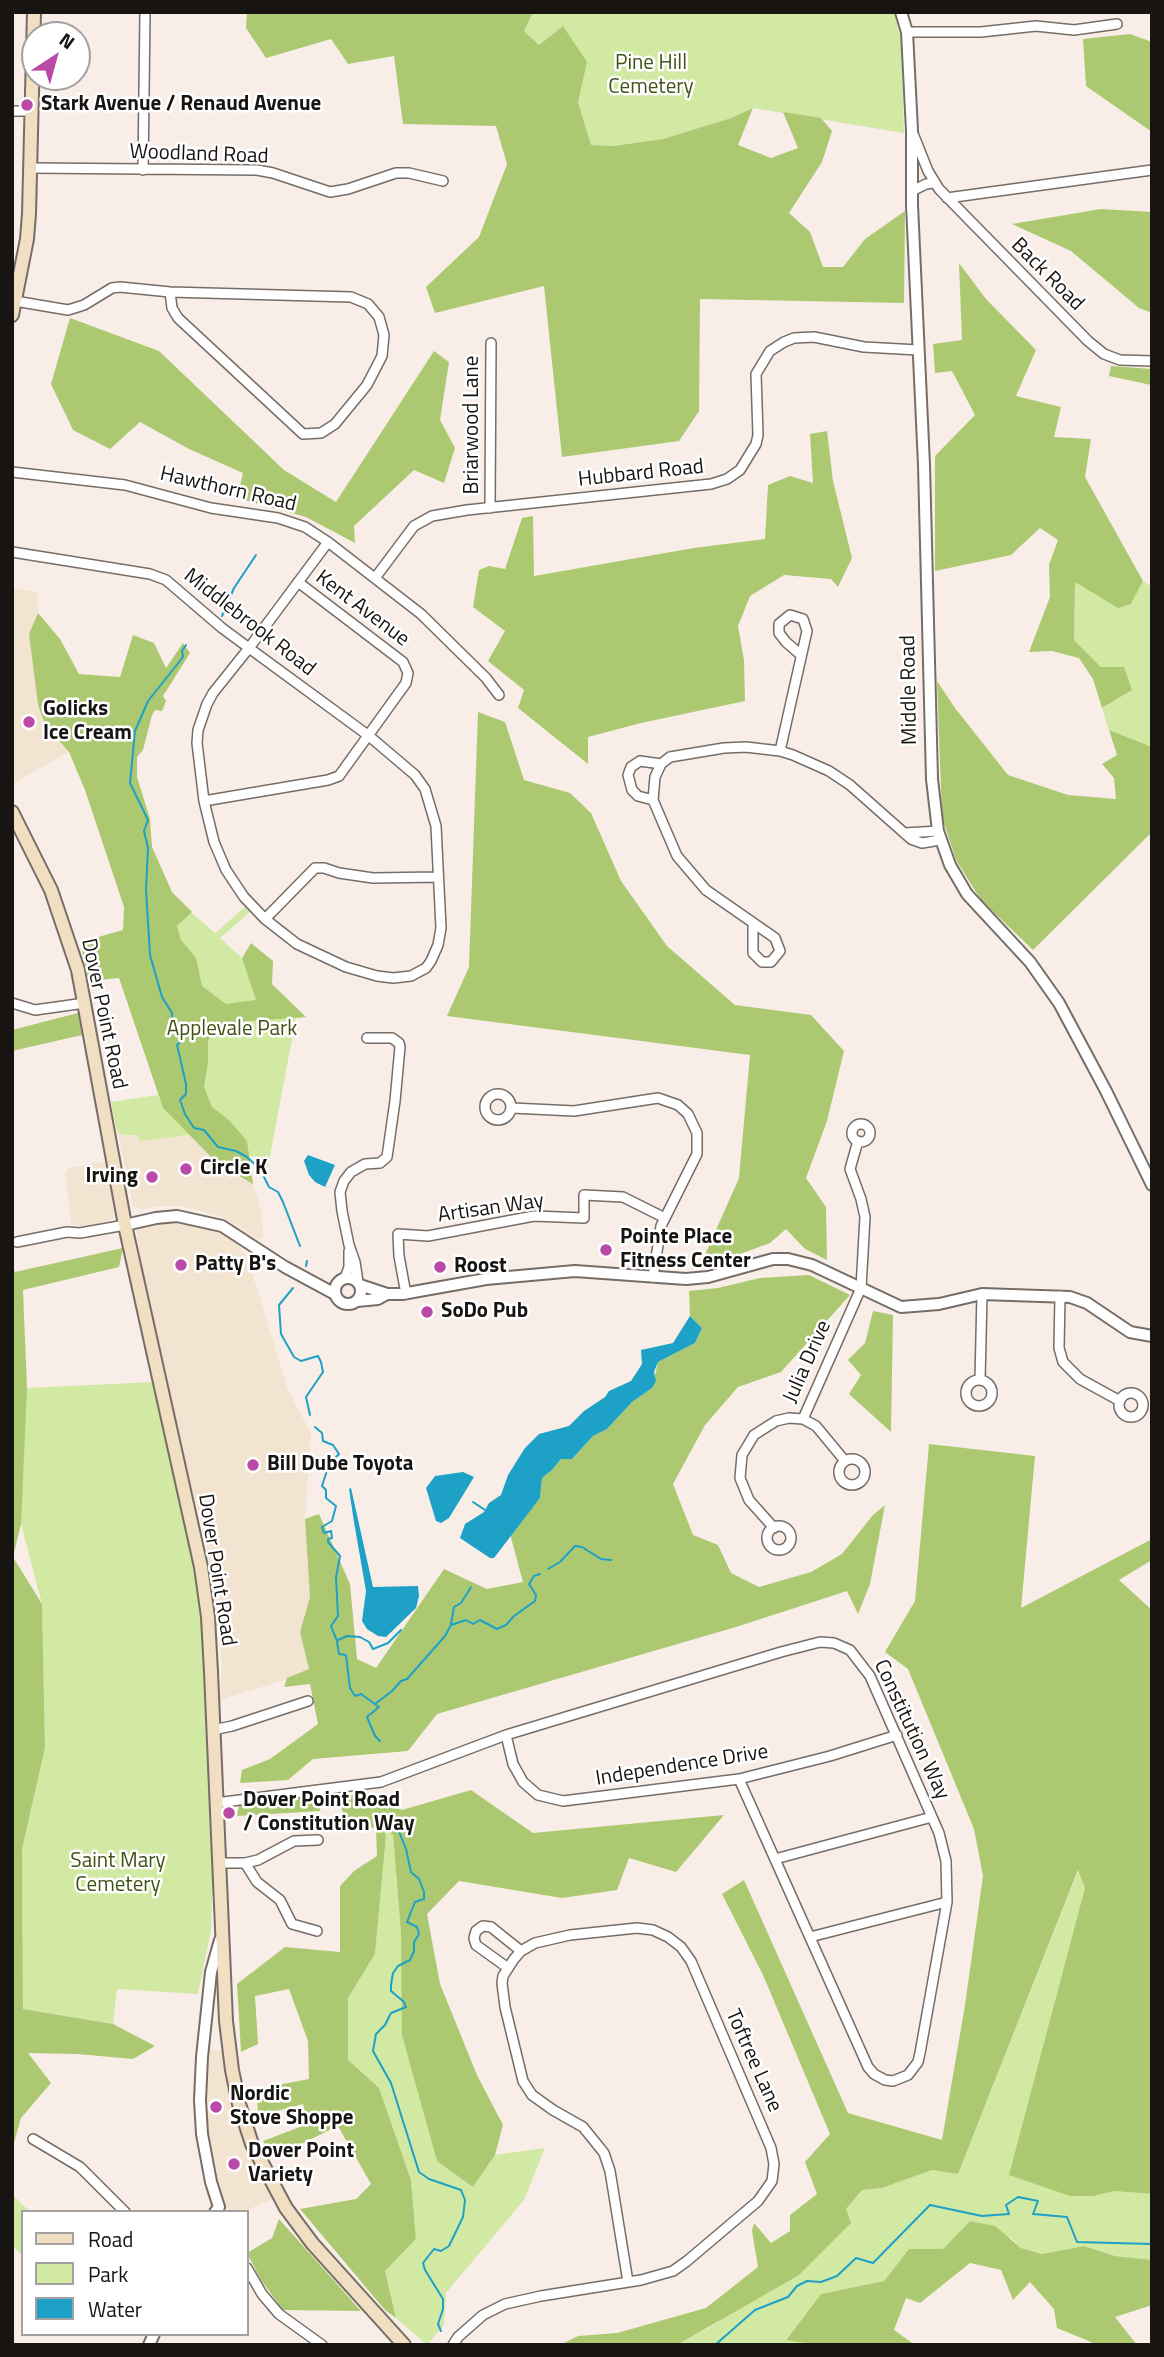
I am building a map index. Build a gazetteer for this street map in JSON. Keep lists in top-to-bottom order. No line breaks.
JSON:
{"streets":{"main road":["Dover Point Road"],"street":["Woodland Road","Back Road","Briarwood Lane","Hubbard Road","Hawthorn Road","Kent Avenue","Middlebrook Road","Middle Road","Artisan Way","Julia Drive","Constitution Way","Independence Drive","Toftree Lane"]},"crossings":[["Back Road","Middle Road"],["Briarwood Lane","Hubbard Road"],["Hubbard Road","Hawthorn Road"],["Hubbard Road","Middle Road"],["Hawthorn Road","Middlebrook Road"],["Kent Avenue","Middlebrook Road"],["Dover Point Road","Constitution Way"],["Constitution Way","Independence Drive"]],"parks":["Pine Hill Cemetery","Applevale Park","Saint Mary Cemetery"],"places":["Stark Avenue / Renaud Avenue","Golicks Ice Cream","Circle K","Irving","Pointe Place Fitness Center","Patty B's","Roost","SoDo Pub","Bill Dube Toyota","Dover Point Road / Constitution Way","Nordic Stove Shoppe","Dover Point Variety"],"legend":["Road","Park","Water"],"north":"top right"}
